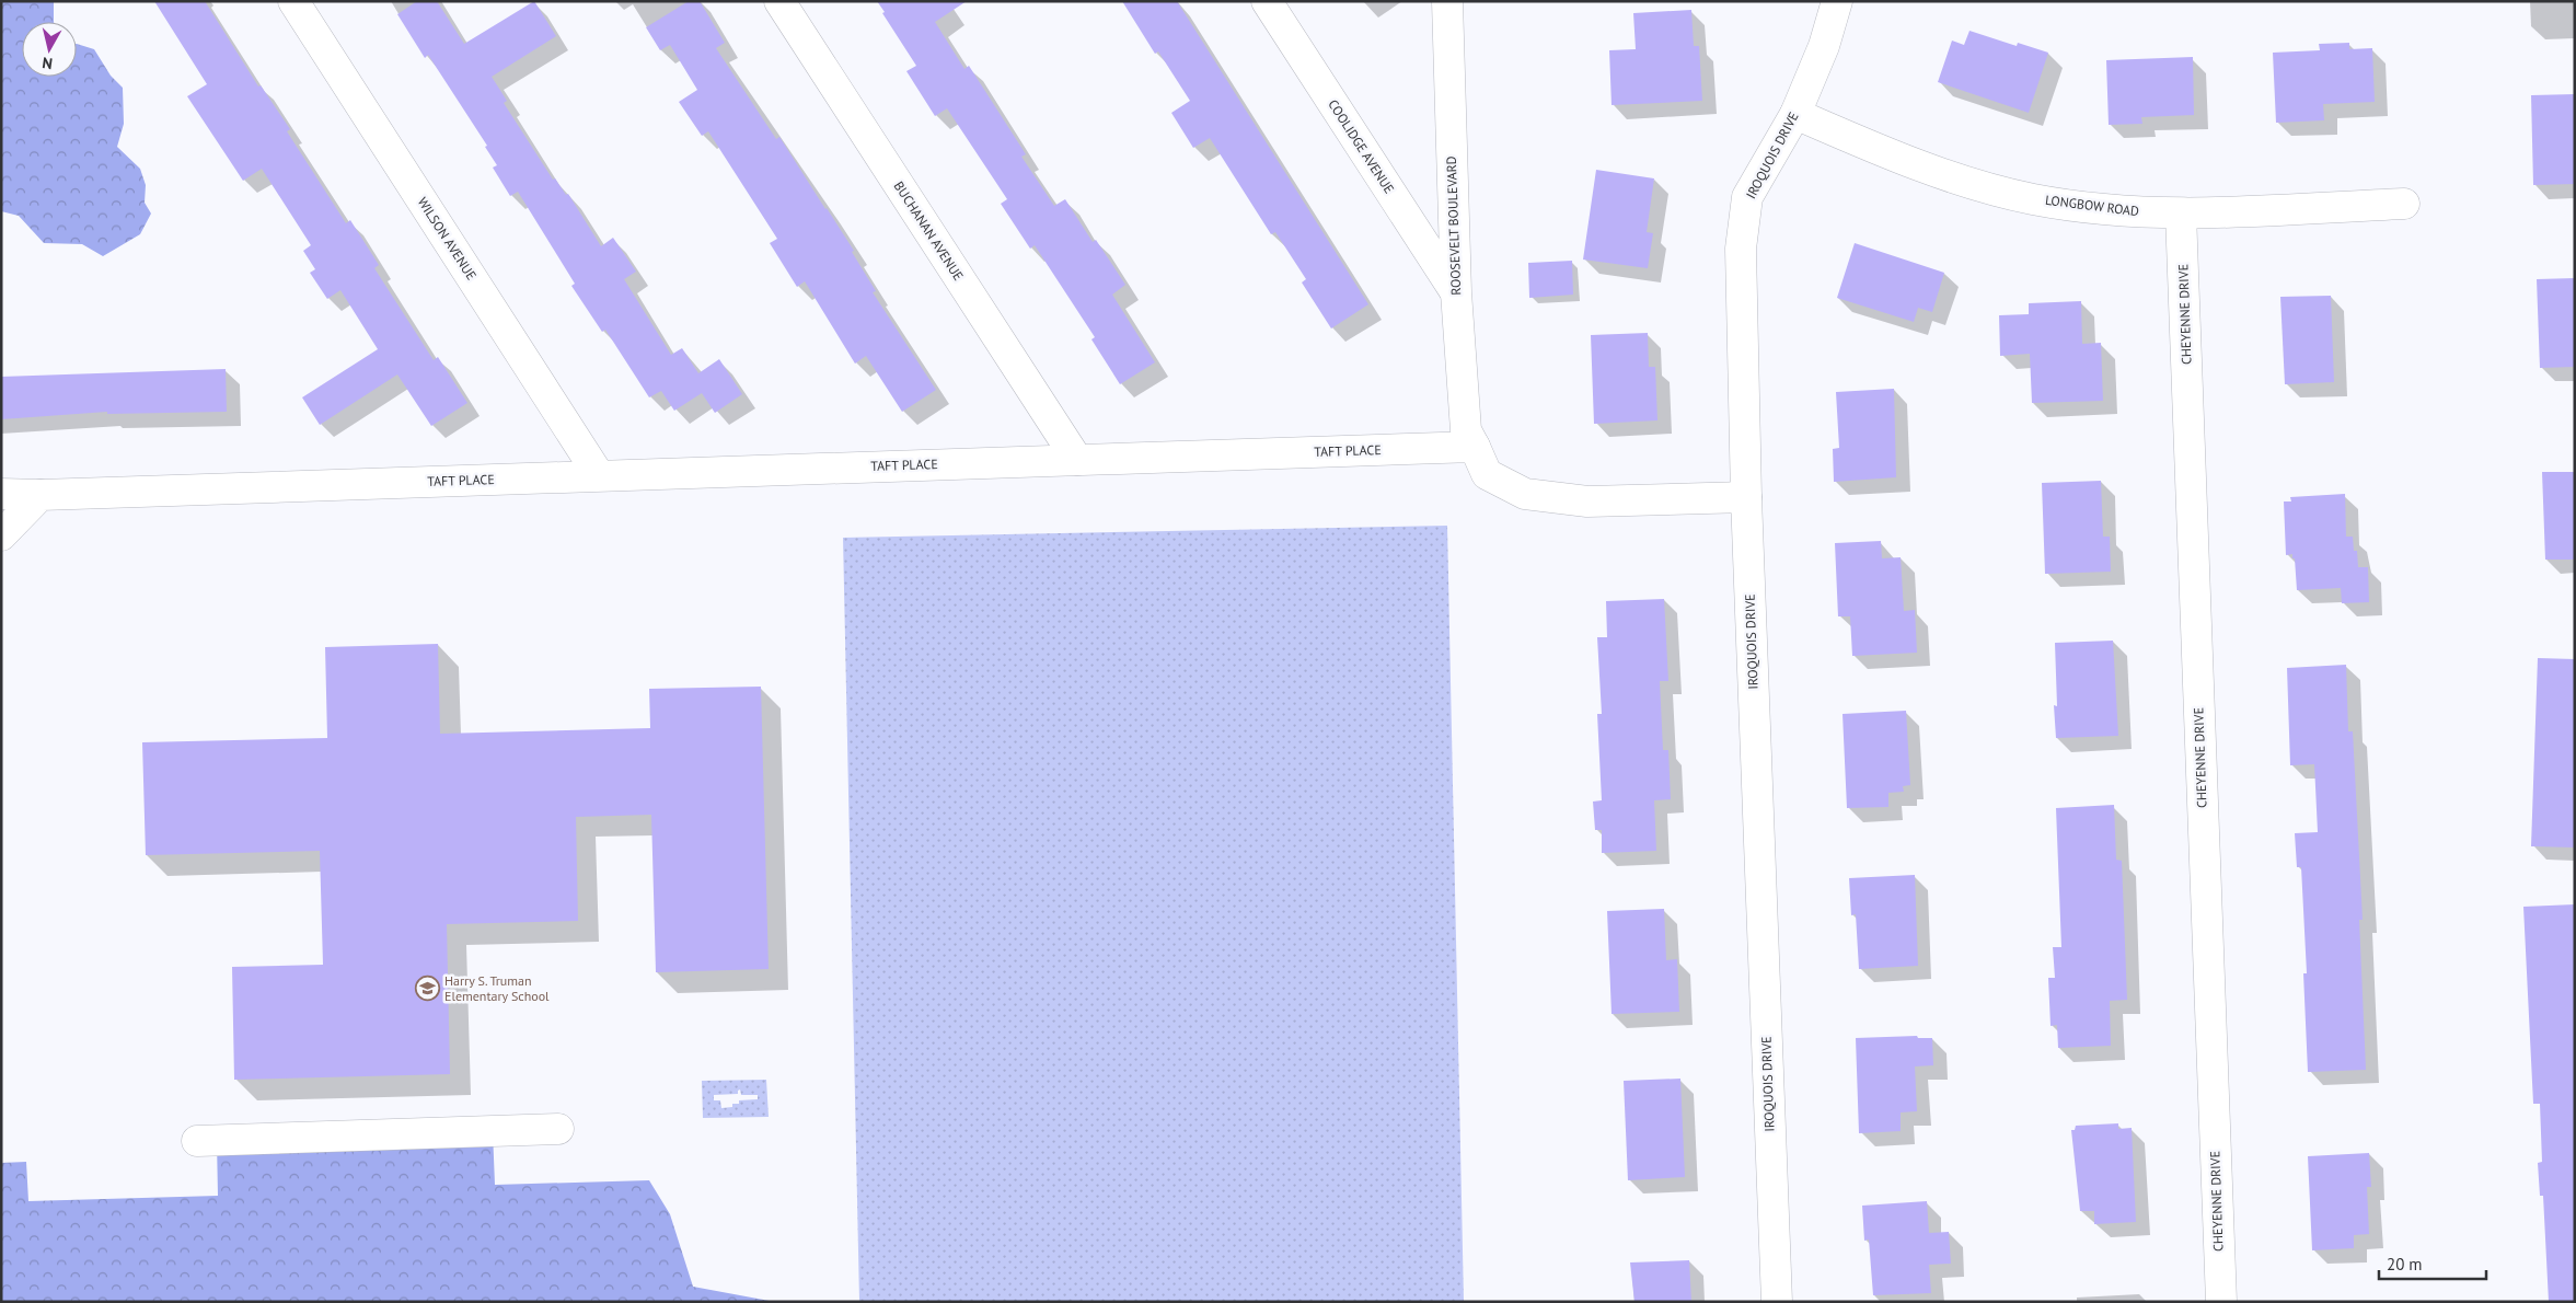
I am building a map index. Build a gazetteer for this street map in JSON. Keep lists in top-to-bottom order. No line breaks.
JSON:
{"streets":{"street":["COOLIDGE AVENUE","IROQUOIS DRIVE","LONGBOW ROAD","ROOSEVELT BOULEVARD","BUCHANAN AVENUE","WILSON AVENUE","CHEYENNE DRIVE","TAFT PLACE"]},"crossings":[["COOLIDGE AVENUE","ROOSEVELT BOULEVARD"],["IROQUOIS DRIVE","LONGBOW ROAD"],["LONGBOW ROAD","CHEYENNE DRIVE"],["ROOSEVELT BOULEVARD","TAFT PLACE"],["BUCHANAN AVENUE","TAFT PLACE"],["WILSON AVENUE","TAFT PLACE"]],"places":{"school or university":["Harry S. Truman Elementary School"]},"scale_bar":"20 m","north":"bottom"}
